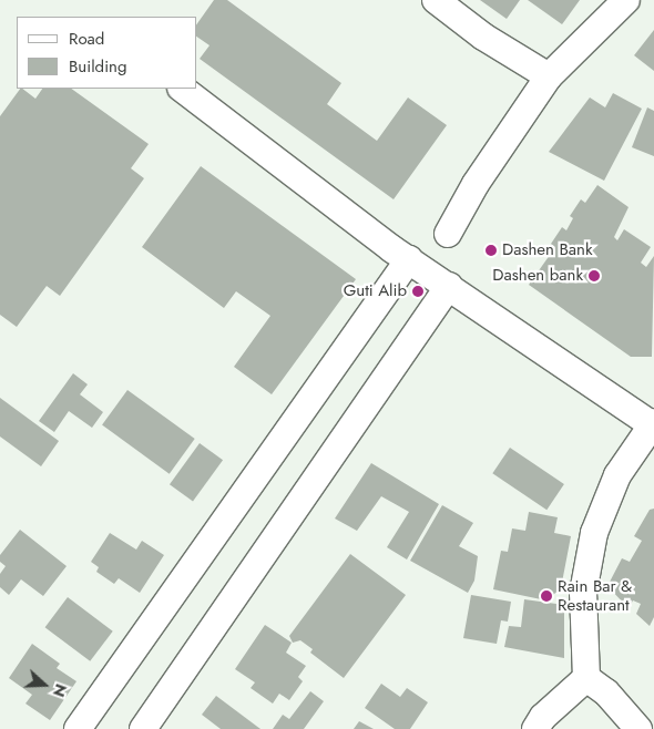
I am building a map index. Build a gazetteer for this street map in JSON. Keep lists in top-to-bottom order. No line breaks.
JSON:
{"places":["Dashen Bank","Dashen bank","Guti Alib","Rain Bar & Restaurant"],"legend":["Road","Building"],"north":"right"}
